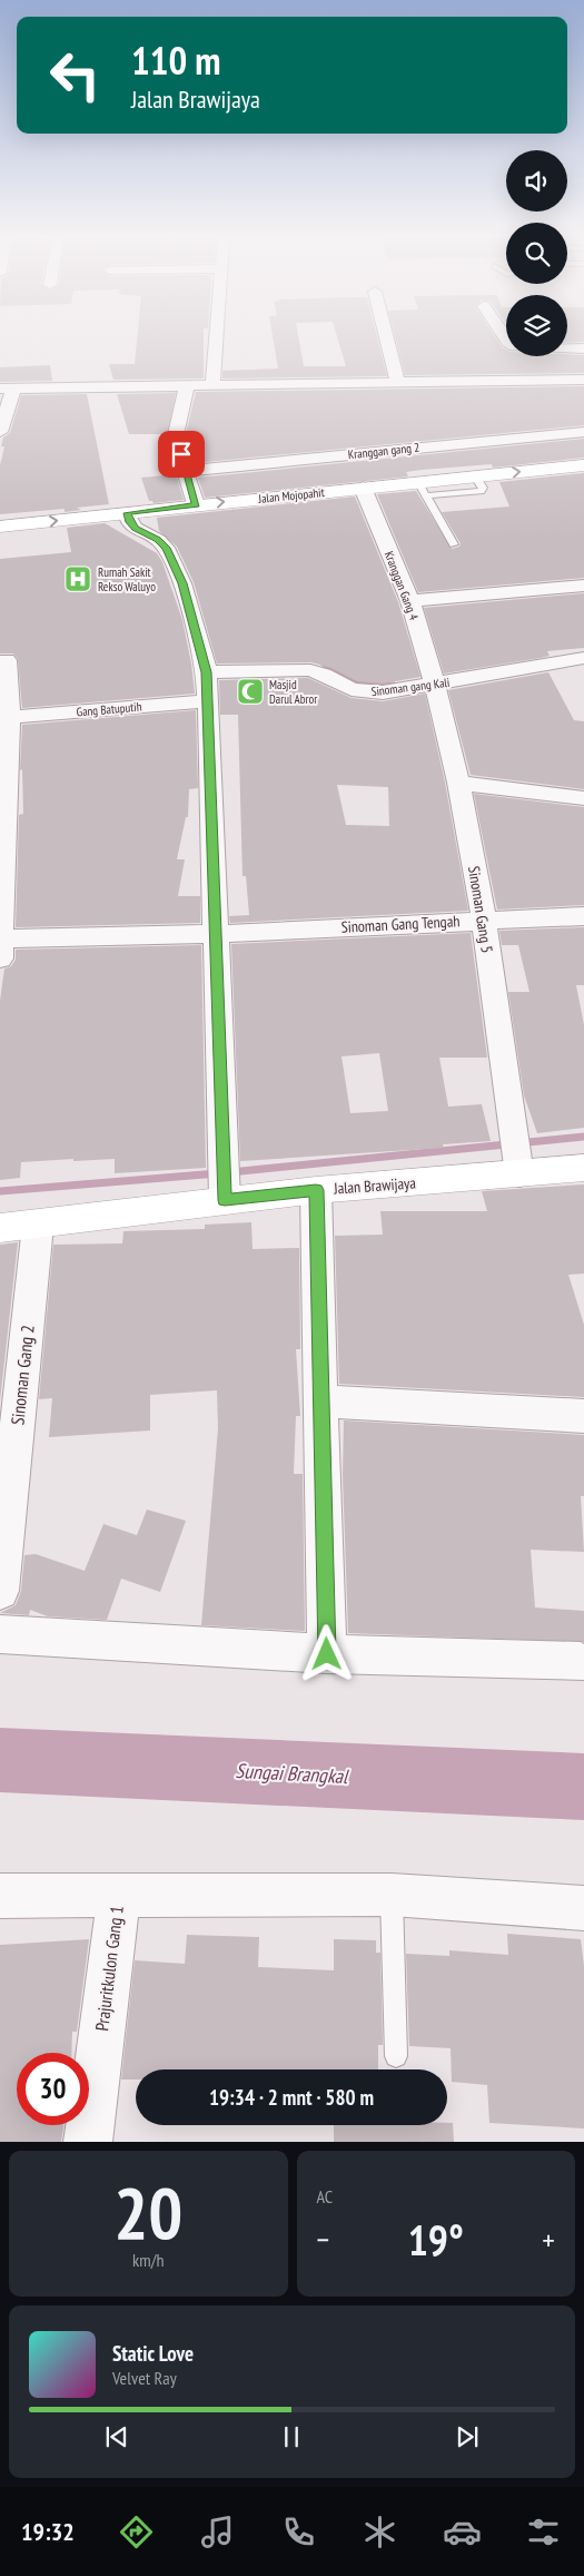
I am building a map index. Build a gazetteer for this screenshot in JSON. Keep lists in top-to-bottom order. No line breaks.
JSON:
{"streets":{"main road":["Jalan Mojopahit","Jalan Brawijaya"],"street":["Kranggan gang 2","Kranggan Gang 4","Sinoman gang Kali","Gang Batuputih","Sinoman Gang 5","Sinoman Gang Tengah","Sinoman Gang 2","Prajuritkulon Gang 1"]},"crossings":[["Jalan Mojopahit","Kranggan Gang 4"],["Kranggan Gang 4","Sinoman gang Kali"],["Kranggan Gang 4","Sinoman Gang 5"],["Sinoman gang Kali","Sinoman Gang 5"],["Sinoman Gang 5","Sinoman Gang Tengah"],["Sinoman Gang 5","Jalan Brawijaya"],["Jalan Brawijaya","Sinoman Gang 2"]],"one_way":["Jalan Mojopahit"],"water":["Sungai Brangkal"],"places":{"hospital":["Rumah Sakit Rekso Waluyo"],"mosque":["Masjid Darul Abror"]},"page":{"turn":["110 m","Jalan Brawijaya"],"limit":"30","trip":"19:34 · 2 mnt · 580 m","tile":[["20","km/h"],"AC"],"heat":["−","19°","+"],"song":["Static Love","Velvet Ray"],"tabs":"19:32"}}
